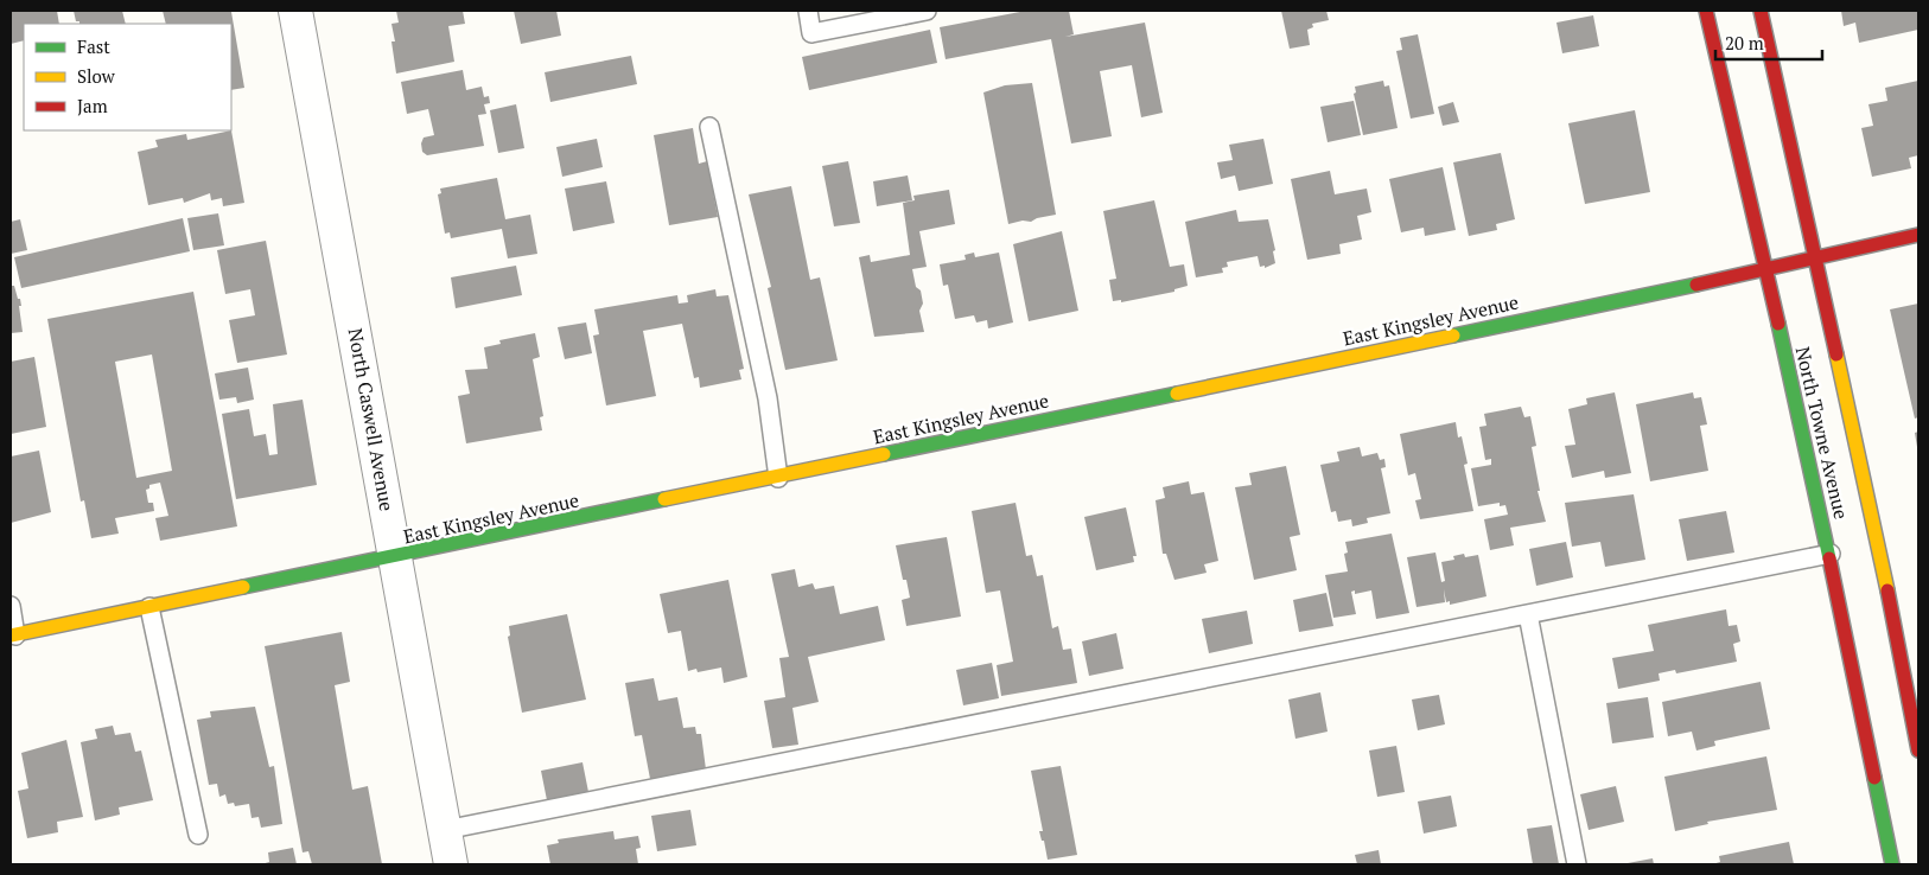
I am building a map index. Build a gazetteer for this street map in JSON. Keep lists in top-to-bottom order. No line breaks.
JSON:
{"streets":{"street":["East Kingsley Avenue","North Caswell Avenue","North Towne Avenue"]},"crossings":[["East Kingsley Avenue","North Caswell Avenue"],["East Kingsley Avenue","North Towne Avenue"]],"legend":["Fast","Slow","Jam"],"scale_bar":"20 m"}
